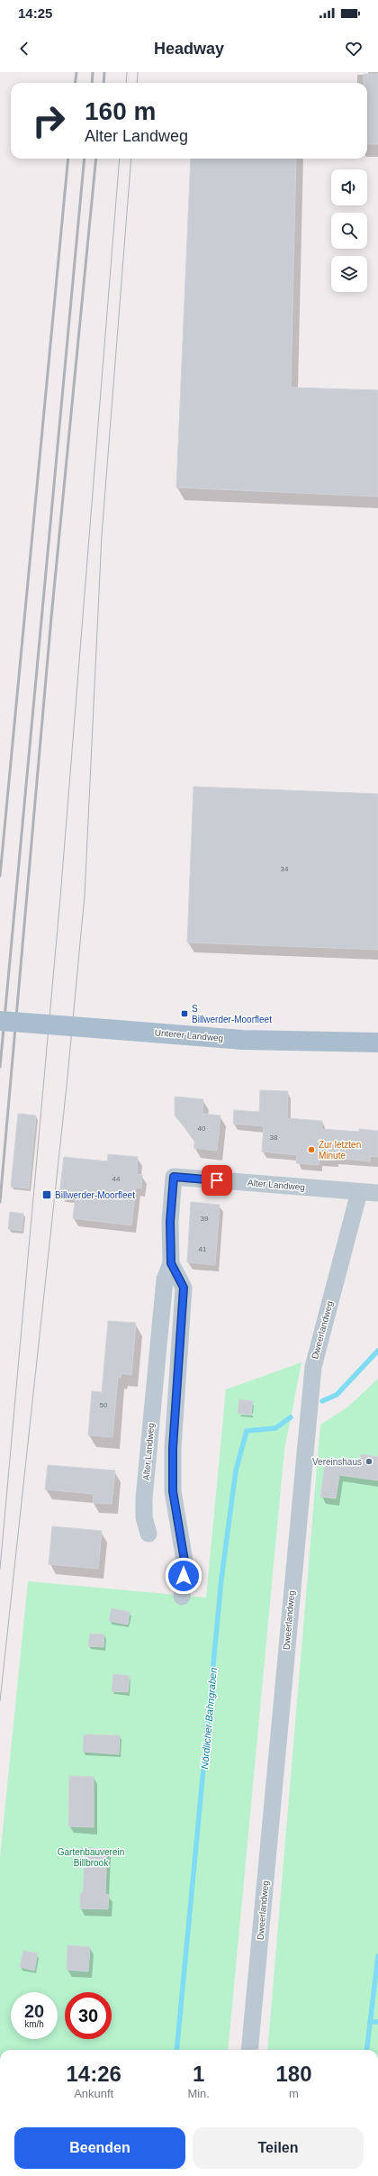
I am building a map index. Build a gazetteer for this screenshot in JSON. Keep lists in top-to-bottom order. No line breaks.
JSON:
{"streets":{"main road":["Unterer Landweg"],"street":["Alter Landweg","Dweerlandweg"]},"crossings":[["Alter Landweg","Dweerlandweg"]],"water":["Nördlicher Bahngraben"],"parks":["Gartenbauverein Billbrook"],"places":{"transit":["S Billwerder-Moorfleet","Billwerder-Moorfleet"],"other":["Zur letzten Minute","Vereinshaus"]},"house_numbers":["34","40","38","44","39","41","50"],"page":{"status":"14:25","header":"Headway","turn":["160 m","Alter Landweg"],"speed":"20 km/h","limit":"30","eta":["14:26","Ankunft","1","Min.","180","m"],"buttons":["Beenden","Teilen"]}}
